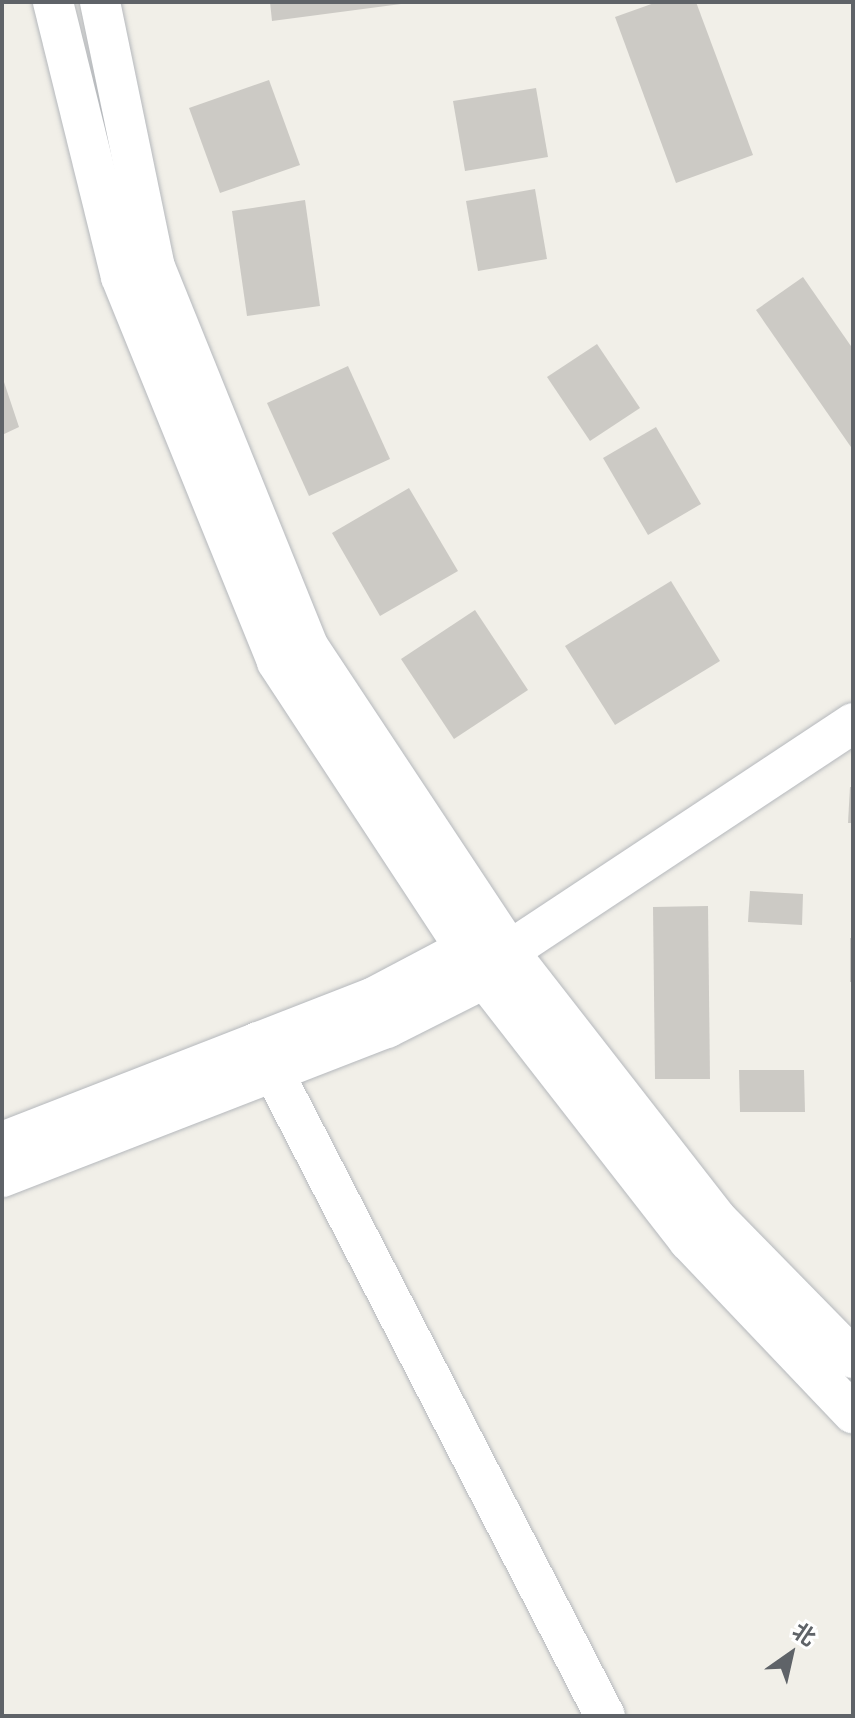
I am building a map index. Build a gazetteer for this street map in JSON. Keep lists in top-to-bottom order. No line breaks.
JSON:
{"north":"top right"}
